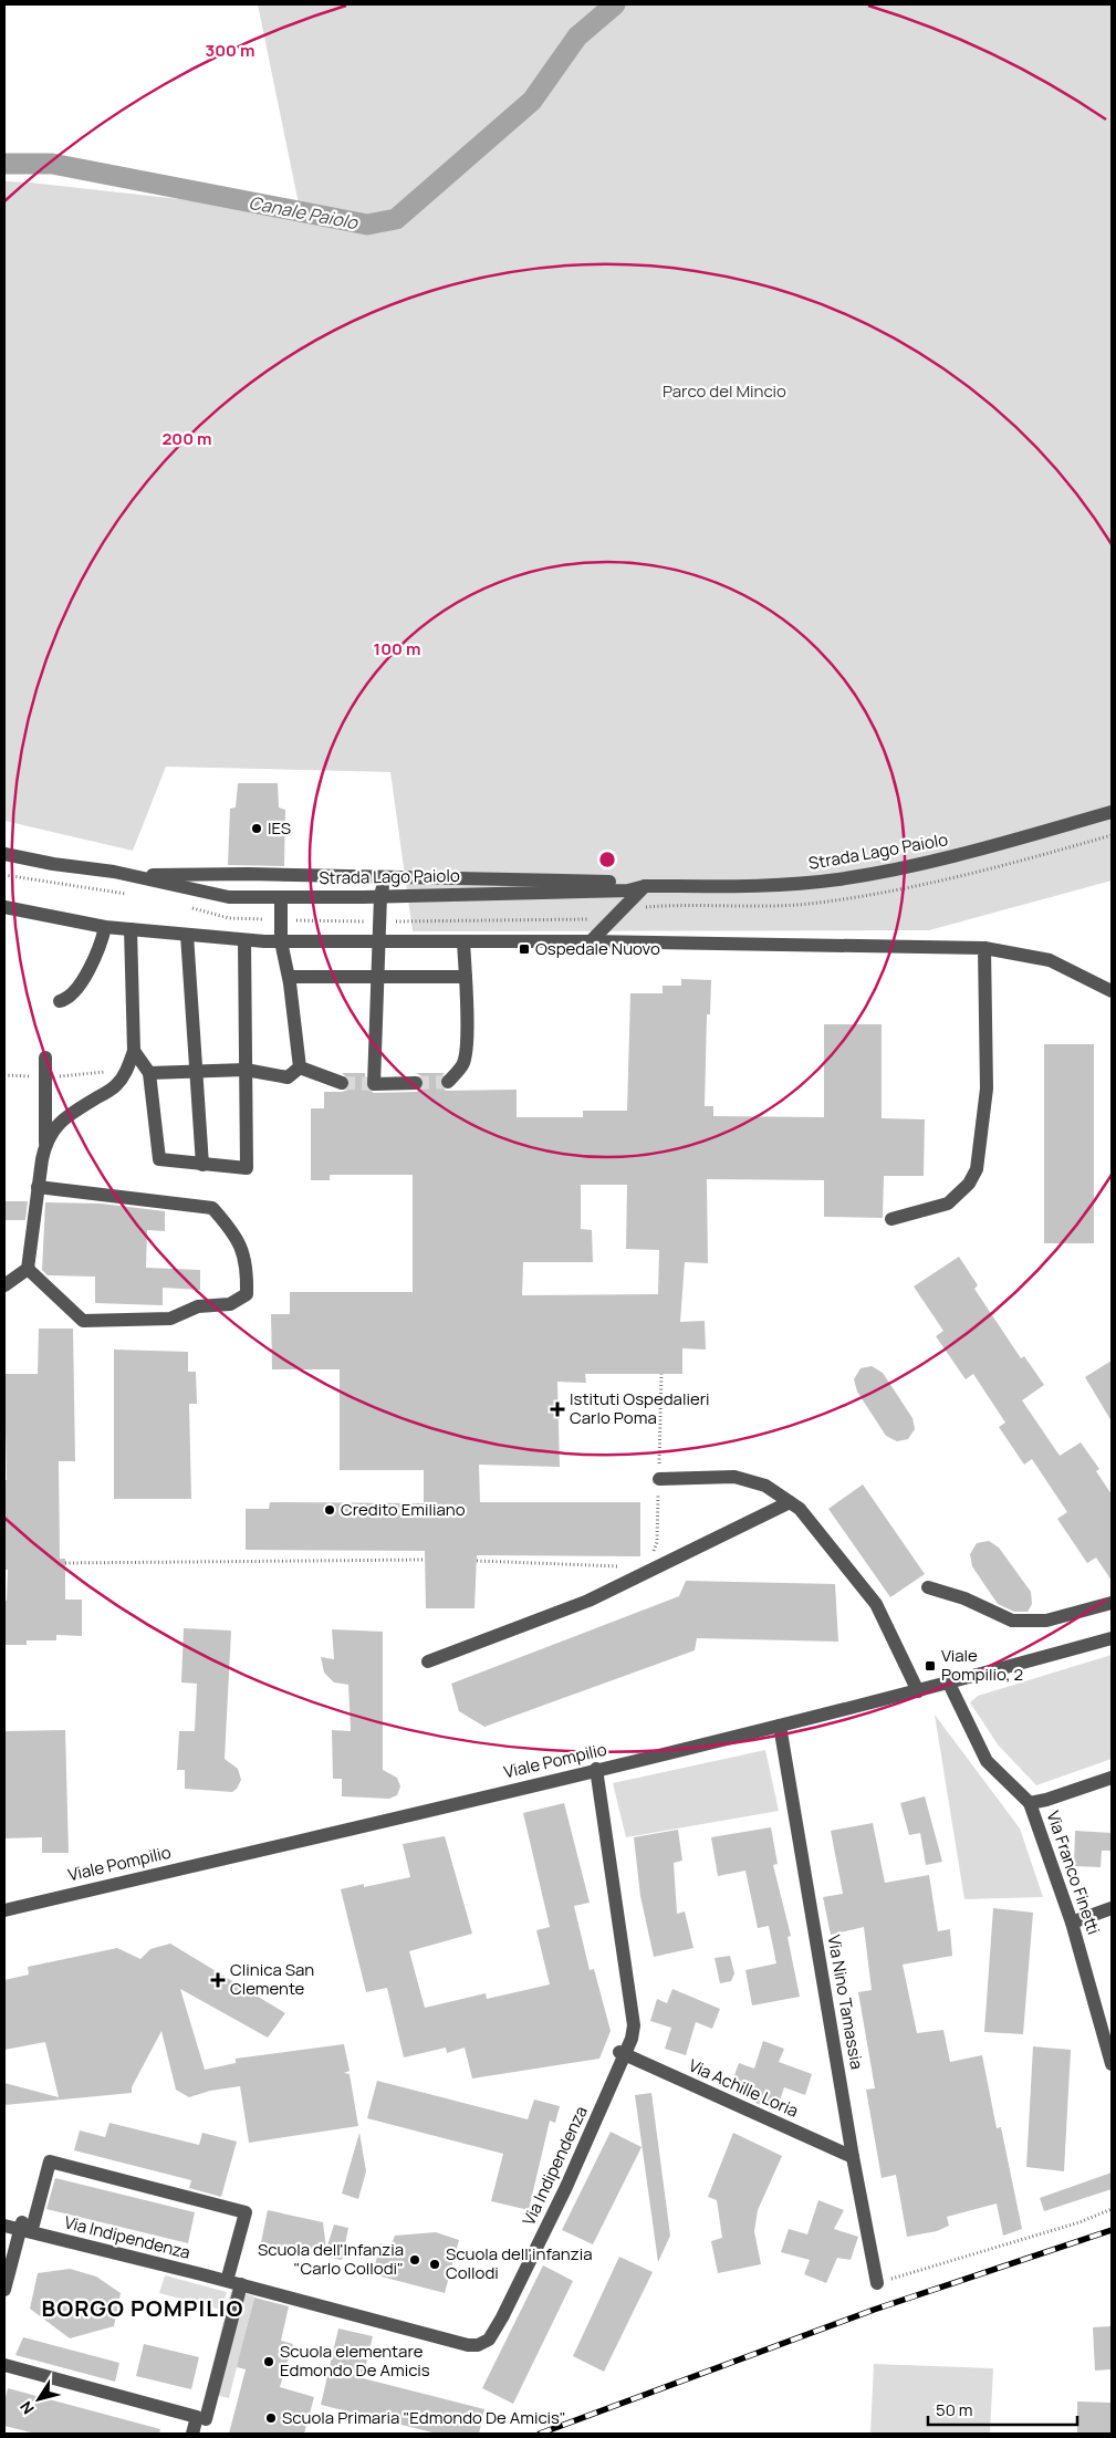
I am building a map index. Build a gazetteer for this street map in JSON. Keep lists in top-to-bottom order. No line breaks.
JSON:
{"streets":{"street":["Strada Lago Paiolo","Viale Pompilio","Via Franco Finetti","Via Nino Tamassia","Via Achille Loria","Via Indipendenza"]},"crossings":[["Viale Pompilio","Via Franco Finetti"],["Viale Pompilio","Via Nino Tamassia"],["Viale Pompilio","Via Indipendenza"],["Via Nino Tamassia","Via Achille Loria"],["Via Achille Loria","Via Indipendenza"]],"districts":["BORGO POMPILIO"],"water":["Canale Paiolo"],"parks":["Parco del Mincio"],"places":{"other":["IES","Credito Emiliano","Scuola dell'Infanzia \"Carlo Collodi\"","Scuola dell'infanzia Collodi","Scuola elementare Edmondo De Amicis","Scuola Primaria \"Edmondo De Amicis\""],"transit":["Ospedale Nuovo","Viale Pompilio, 2"],"health":["Istituti Ospedalieri Carlo Poma","Clinica San Clemente"]},"scale_bar":"50 m","north":"bottom left","rings":["300 m","200 m","100 m"]}
